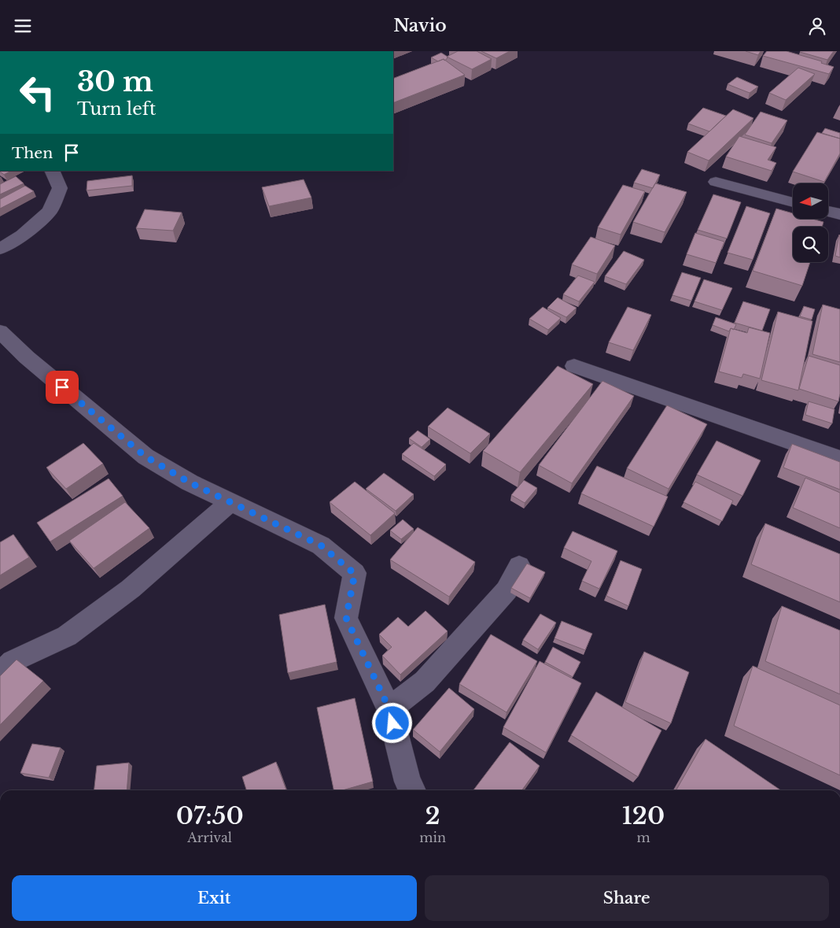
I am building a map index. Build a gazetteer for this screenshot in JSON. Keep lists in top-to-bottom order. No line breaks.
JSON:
{"north":"left","page":{"header":"Navio","turn":["30 m","Turn left"],"then":"Then","eta":["07:50","Arrival","2","min","120","m"],"buttons":["Exit","Share"]}}
